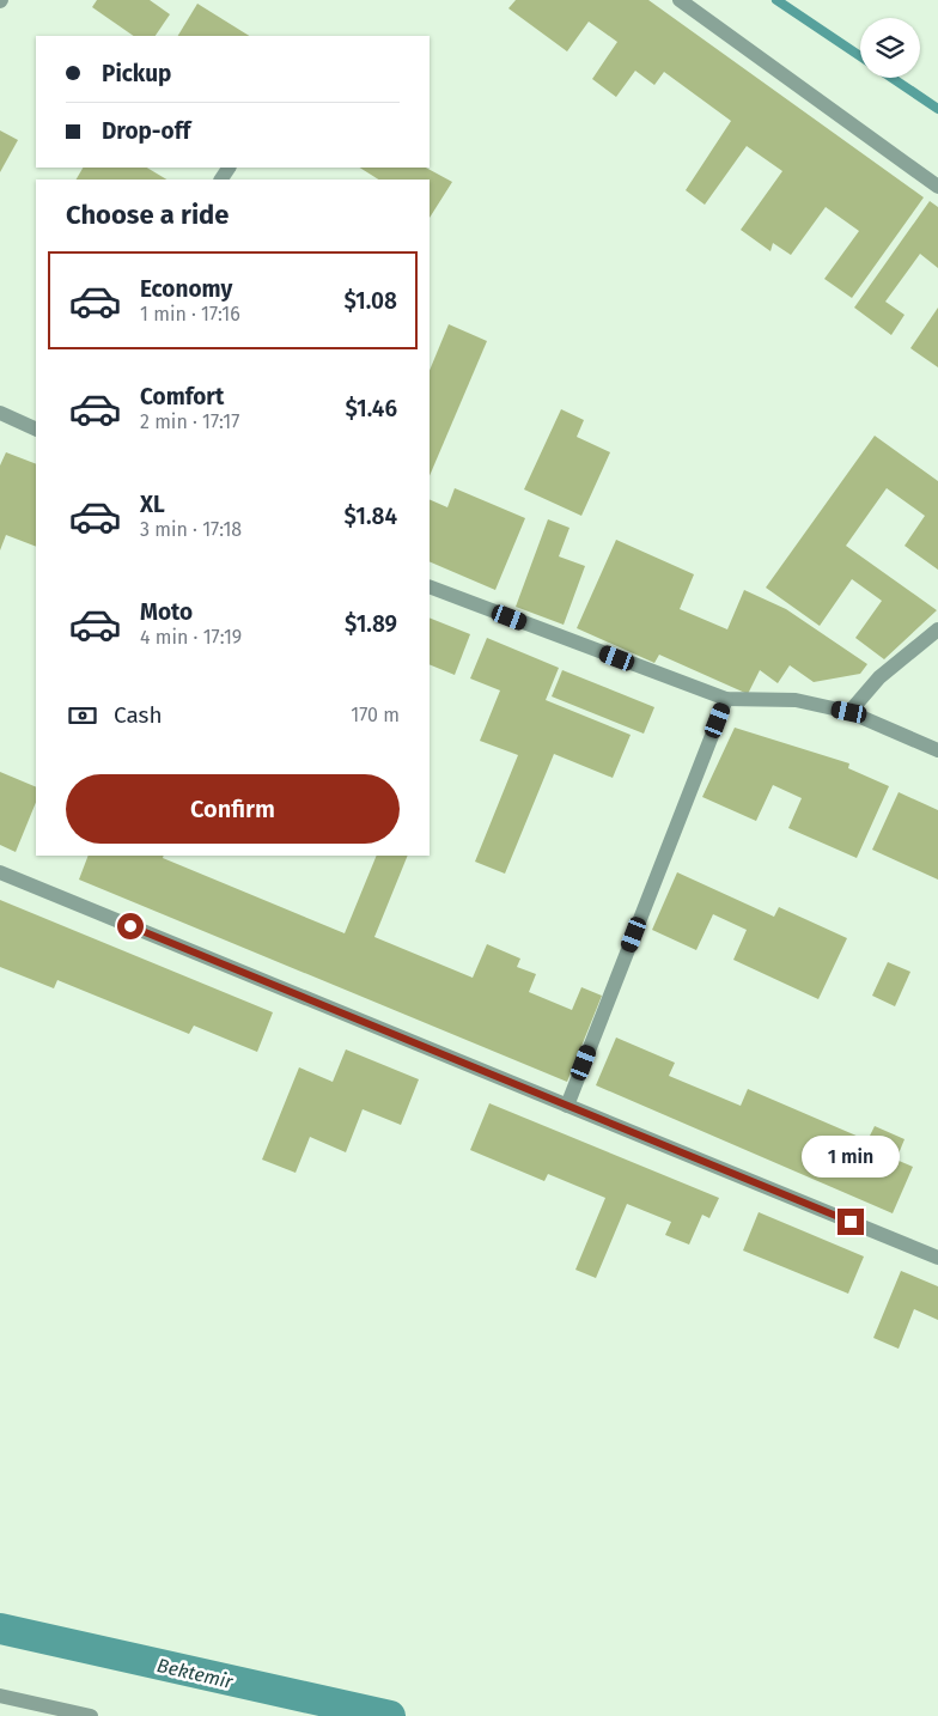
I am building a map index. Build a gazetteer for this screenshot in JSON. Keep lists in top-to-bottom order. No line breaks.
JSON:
{"water":["Bektemir"],"page":{"banner":["Pickup","Drop-off"],"heading":"Choose a ride","list":[{"name":"Economy","note":"1 min · 17:16","value":"$1.08"},{"name":"Comfort","note":"2 min · 17:17","value":"$1.46"},{"name":"XL","note":"3 min · 17:18","value":"$1.84"},{"name":"Moto","note":"4 min · 17:19","value":"$1.89"}],"pay":["Cash","170 m"],"buttons":"Confirm","bubble":"1 min"}}
